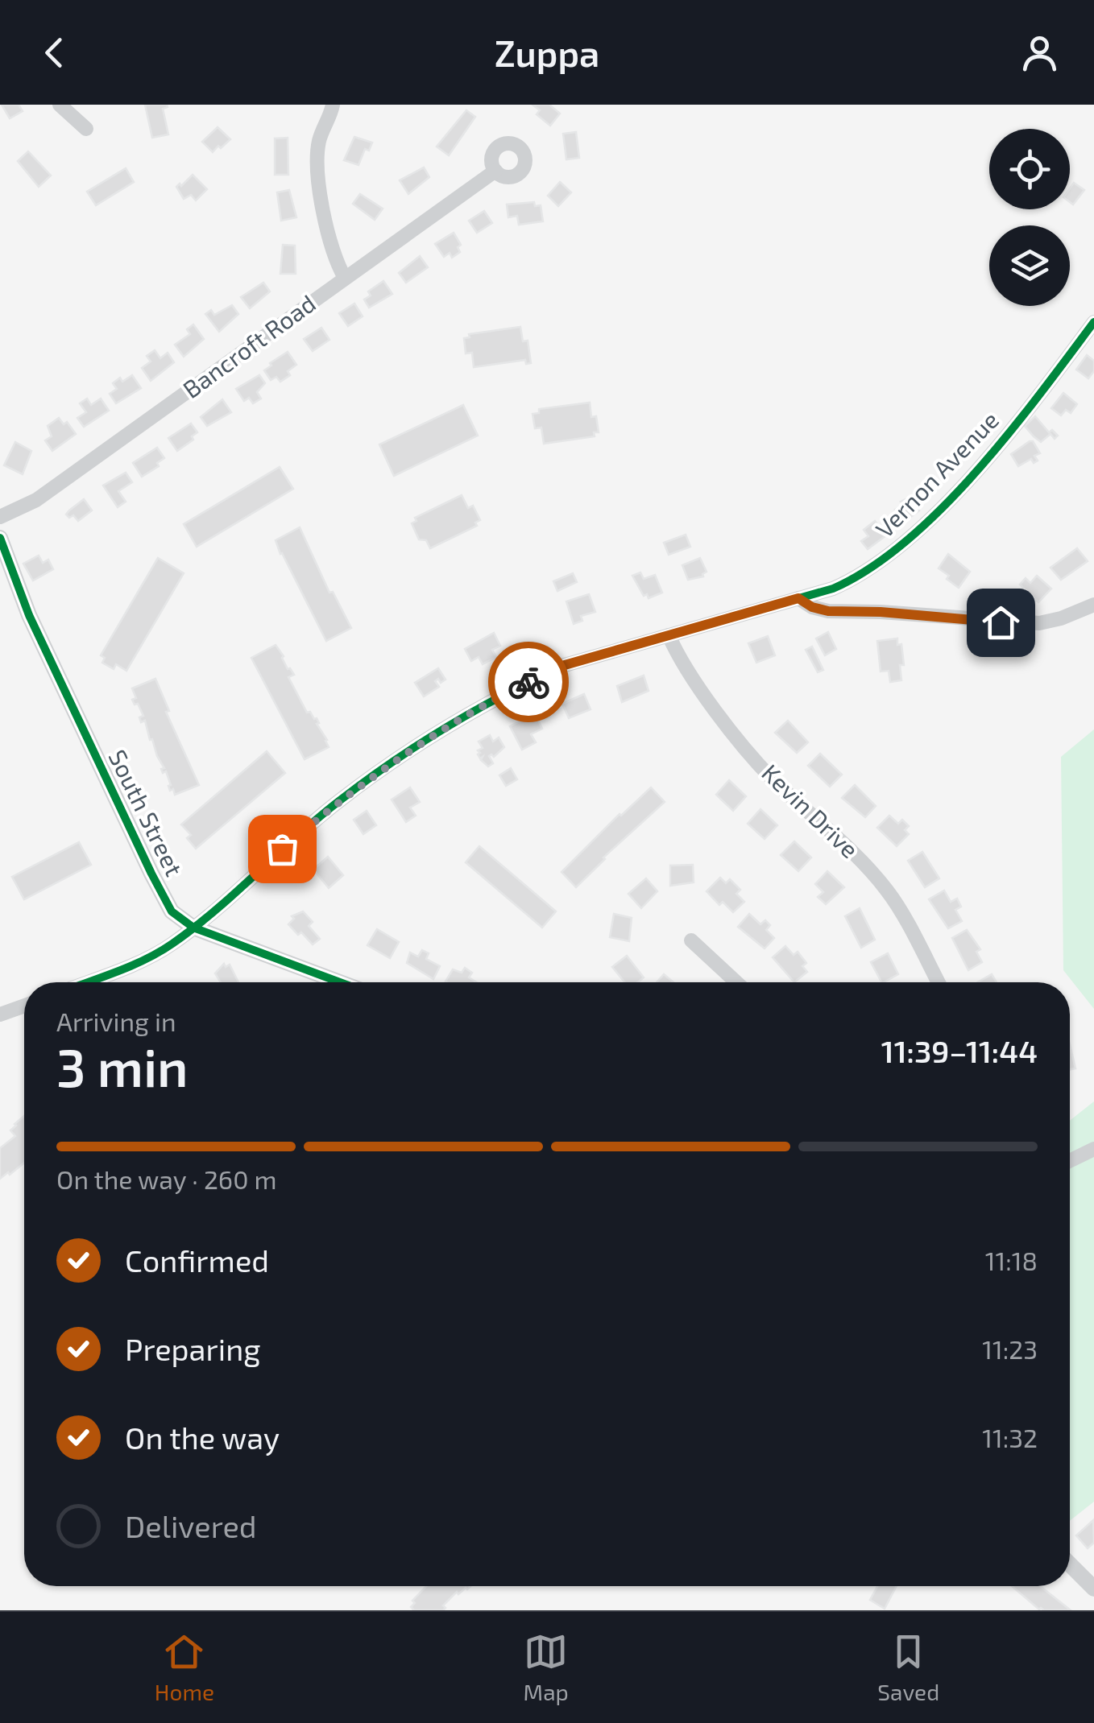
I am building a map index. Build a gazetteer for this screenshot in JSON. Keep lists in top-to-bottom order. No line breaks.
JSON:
{"streets":{"street":["Bancroft Road","Vernon Avenue","Kevin Drive","South Street"]},"crossings":[["Vernon Avenue","Kevin Drive"],["Vernon Avenue","South Street"]],"page":{"header":"Zuppa","heading":["3 min","Arriving in","11:39–11:44"],"bar":"On the way · 260 m","list":[["Confirmed","11:18"],["Preparing","11:23"],["On the way","11:32"],"Delivered"],"tabs":["Home","Map","Saved"]}}
